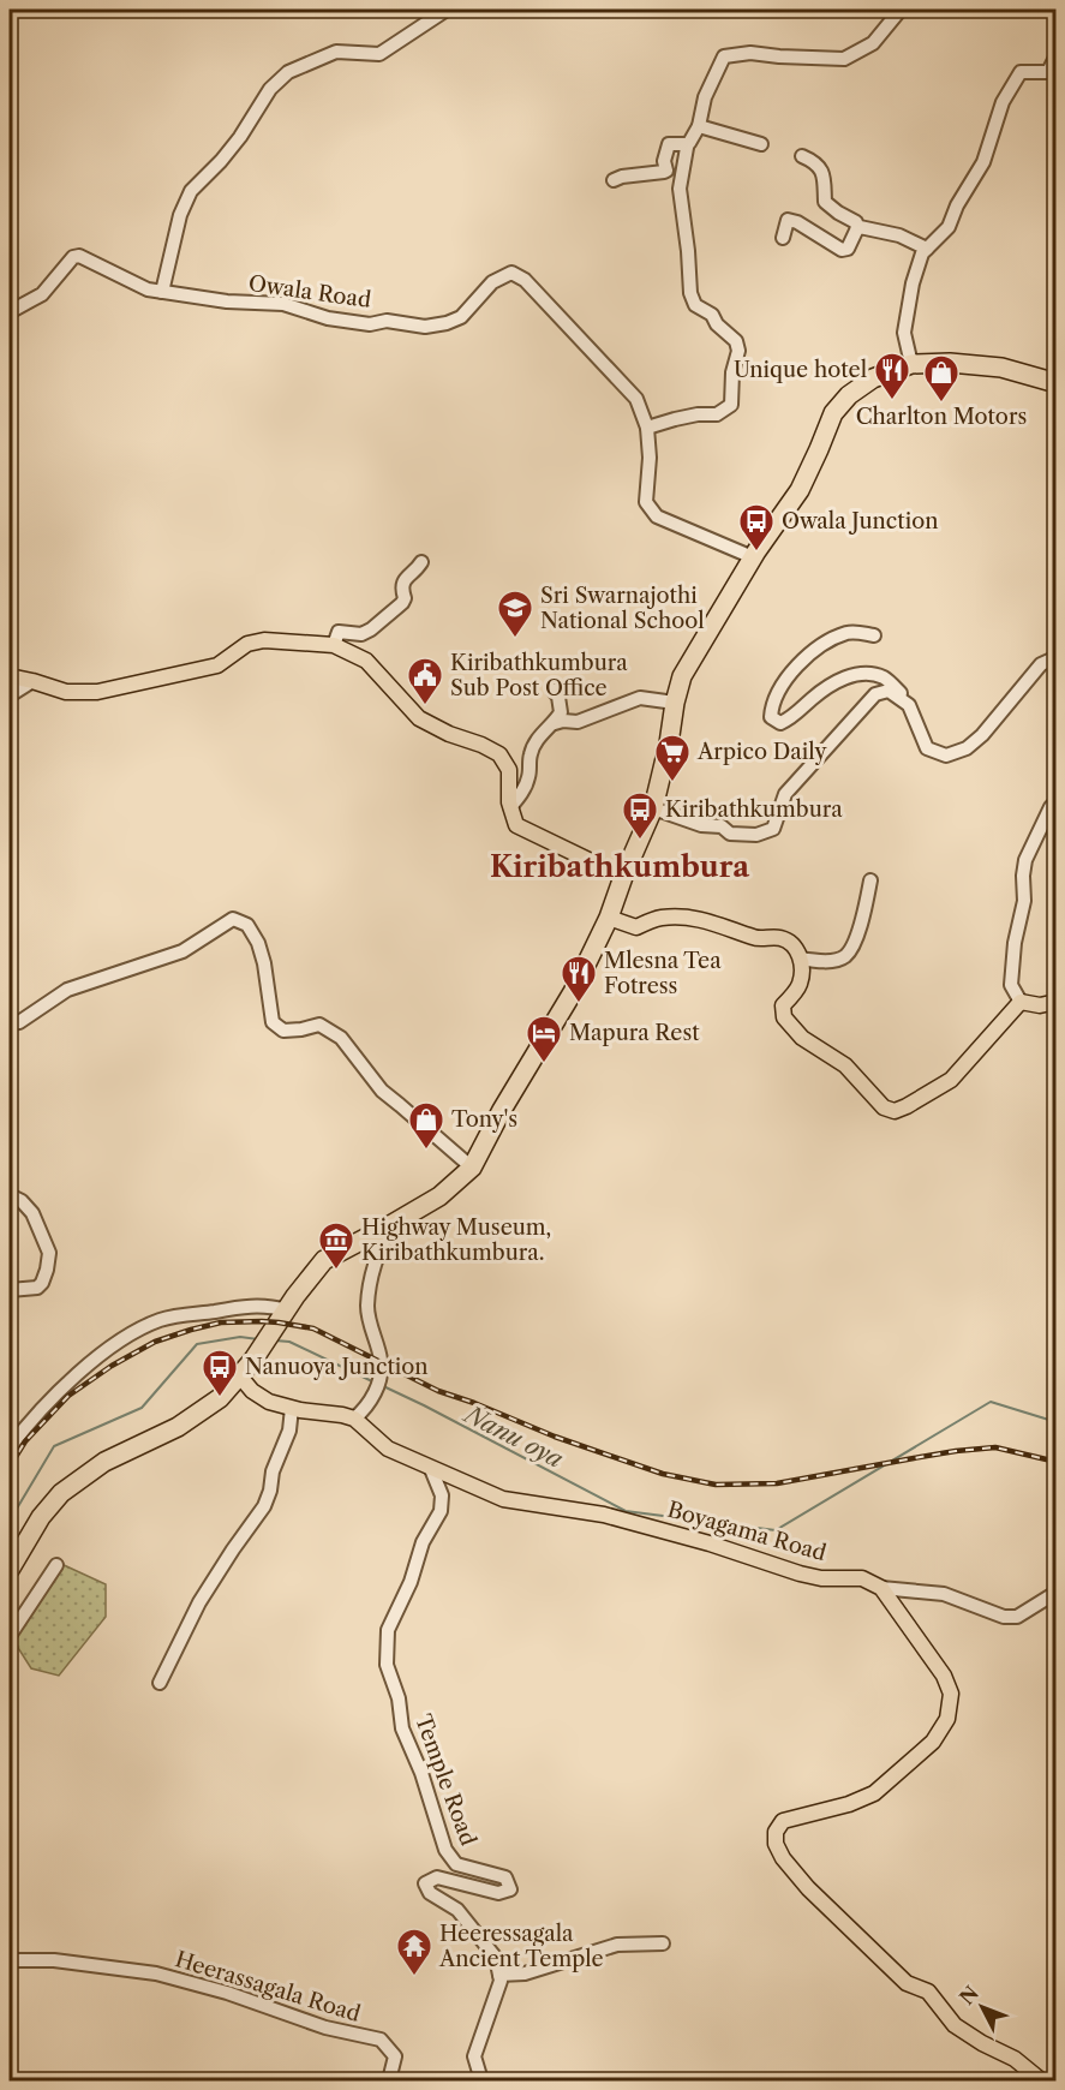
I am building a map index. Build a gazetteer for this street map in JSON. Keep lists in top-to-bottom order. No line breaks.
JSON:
{"streets":{"main road":["Boyagama Road"],"street":["Owala Road","Temple Road","Heerassagala Road"]},"crossings":[["Boyagama Road","Temple Road"]],"districts":["Kiribathkumbura"],"water":["Nanu oya"],"places":{"restaurant":["Unique hotel","Mlesna Tea Fotress"],"shop":["Charlton Motors","Tony's"],"bus stop":["Owala Junction","Kiribathkumbura","Nanuoya Junction"],"school or university":["Sri Swarnajothi National School"],"public building":["Kiribathkumbura Sub Post Office"],"supermarket":["Arpico Daily"],"hotel":["Mapura Rest"],"museum":["Highway Museum, Kiribathkumbura."],"temple":["Heeressagala Ancient Temple"]},"north":"top left"}
